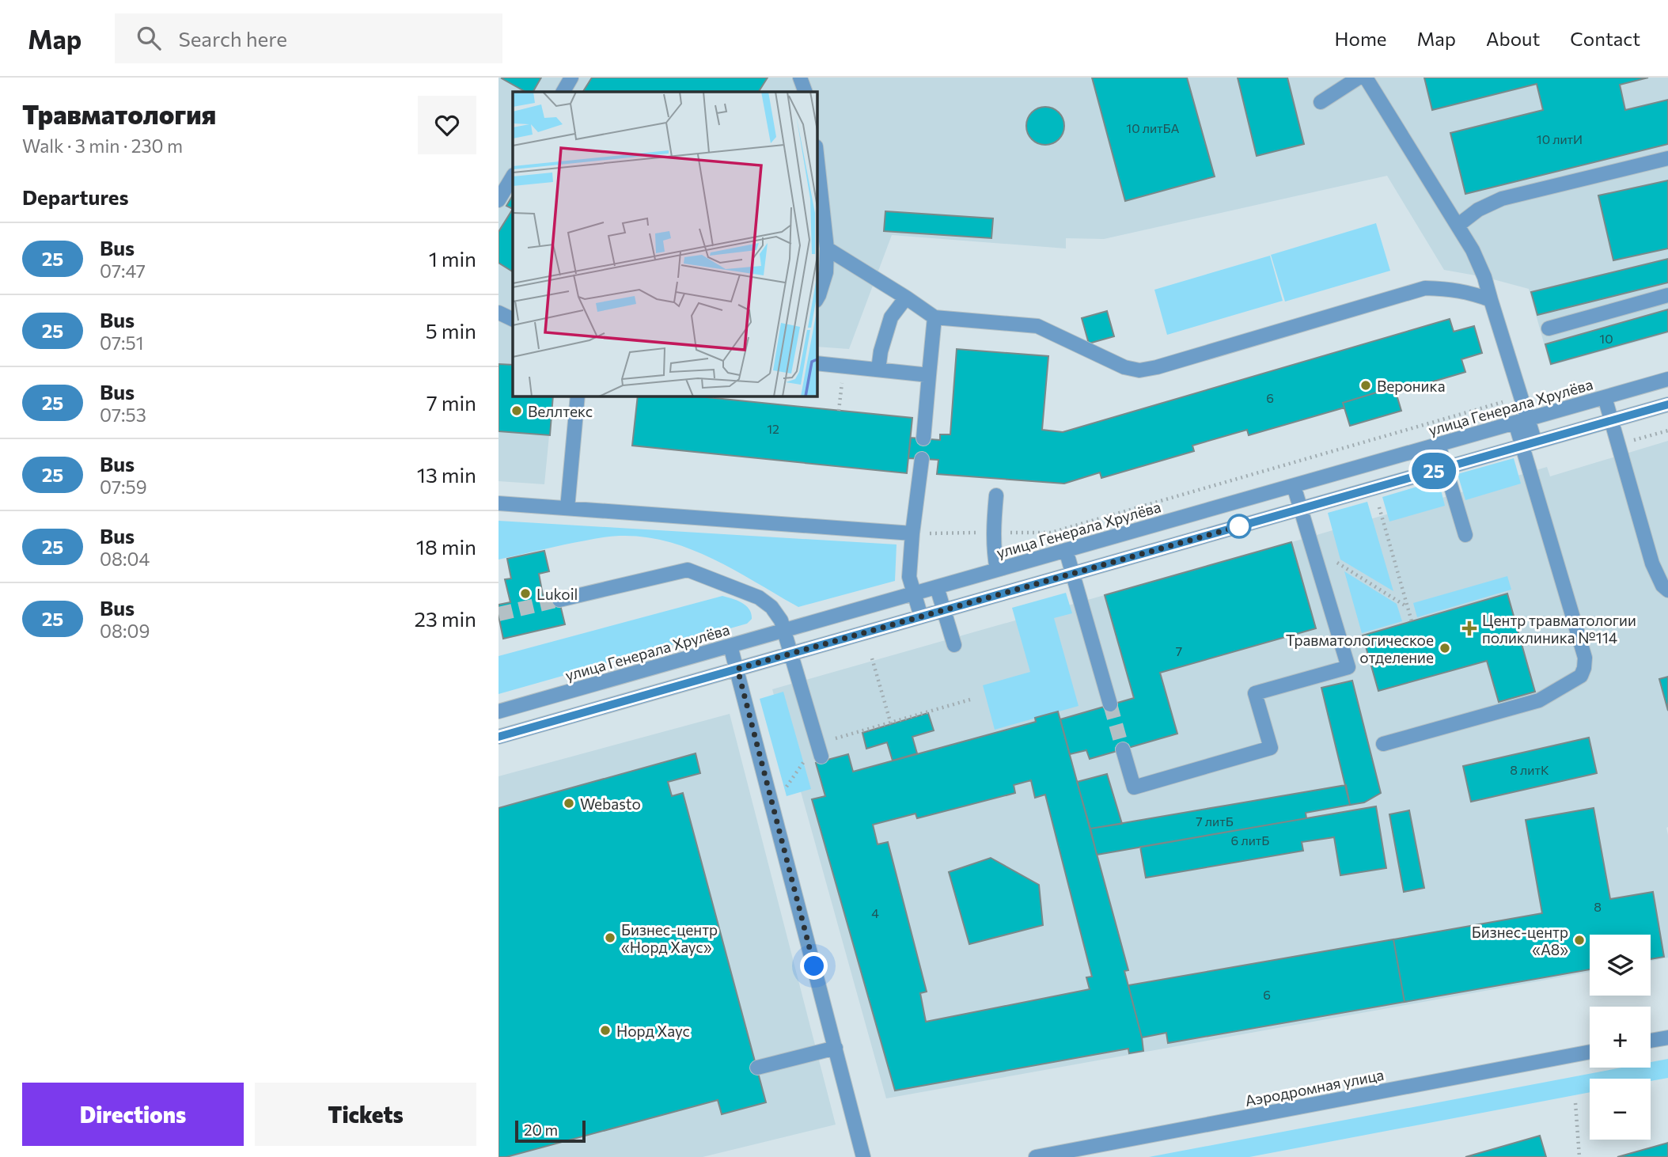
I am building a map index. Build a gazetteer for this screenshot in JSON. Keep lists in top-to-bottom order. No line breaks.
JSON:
{"streets":{"street":["улица Генерала Хрулёва","Аэродромная улица"]},"places":{"other":["Вероника","Веллтекс","Lukoil","Травматологическое отделение","Webasto","Бизнес-центр «Норд Хаус»","Бизнес-центр «А8»","Норд Хаус"],"health":["Центр травматологии поликлиника №114"]},"lines":["bus line 25"],"house_numbers":["10 литБА","10 литИ","10","6","12","7","8 литК","7 литБ","6 литБ","8","4","6"],"scale_bar":"20 m","page":{"header":"Map","search":"Search here","nav":["Home","Map","About","Contact"],"heading":[["Травматология","Walk · 3 min · 230 m"],"Departures"],"on_map":"25","list":[{"mark":"25","name":"Bus","note":"07:47","value":"1 min"},{"mark":"25","name":"Bus","note":"07:51","value":"5 min"},{"mark":"25","name":"Bus","note":"07:53","value":"7 min"},{"mark":"25","name":"Bus","note":"07:59","value":"13 min"},{"mark":"25","name":"Bus","note":"08:04","value":"18 min"},{"mark":"25","name":"Bus","note":"08:09","value":"23 min"}],"map_buttons":["+","−"],"buttons":["Directions","Tickets"],"scale":"20 m"}}
